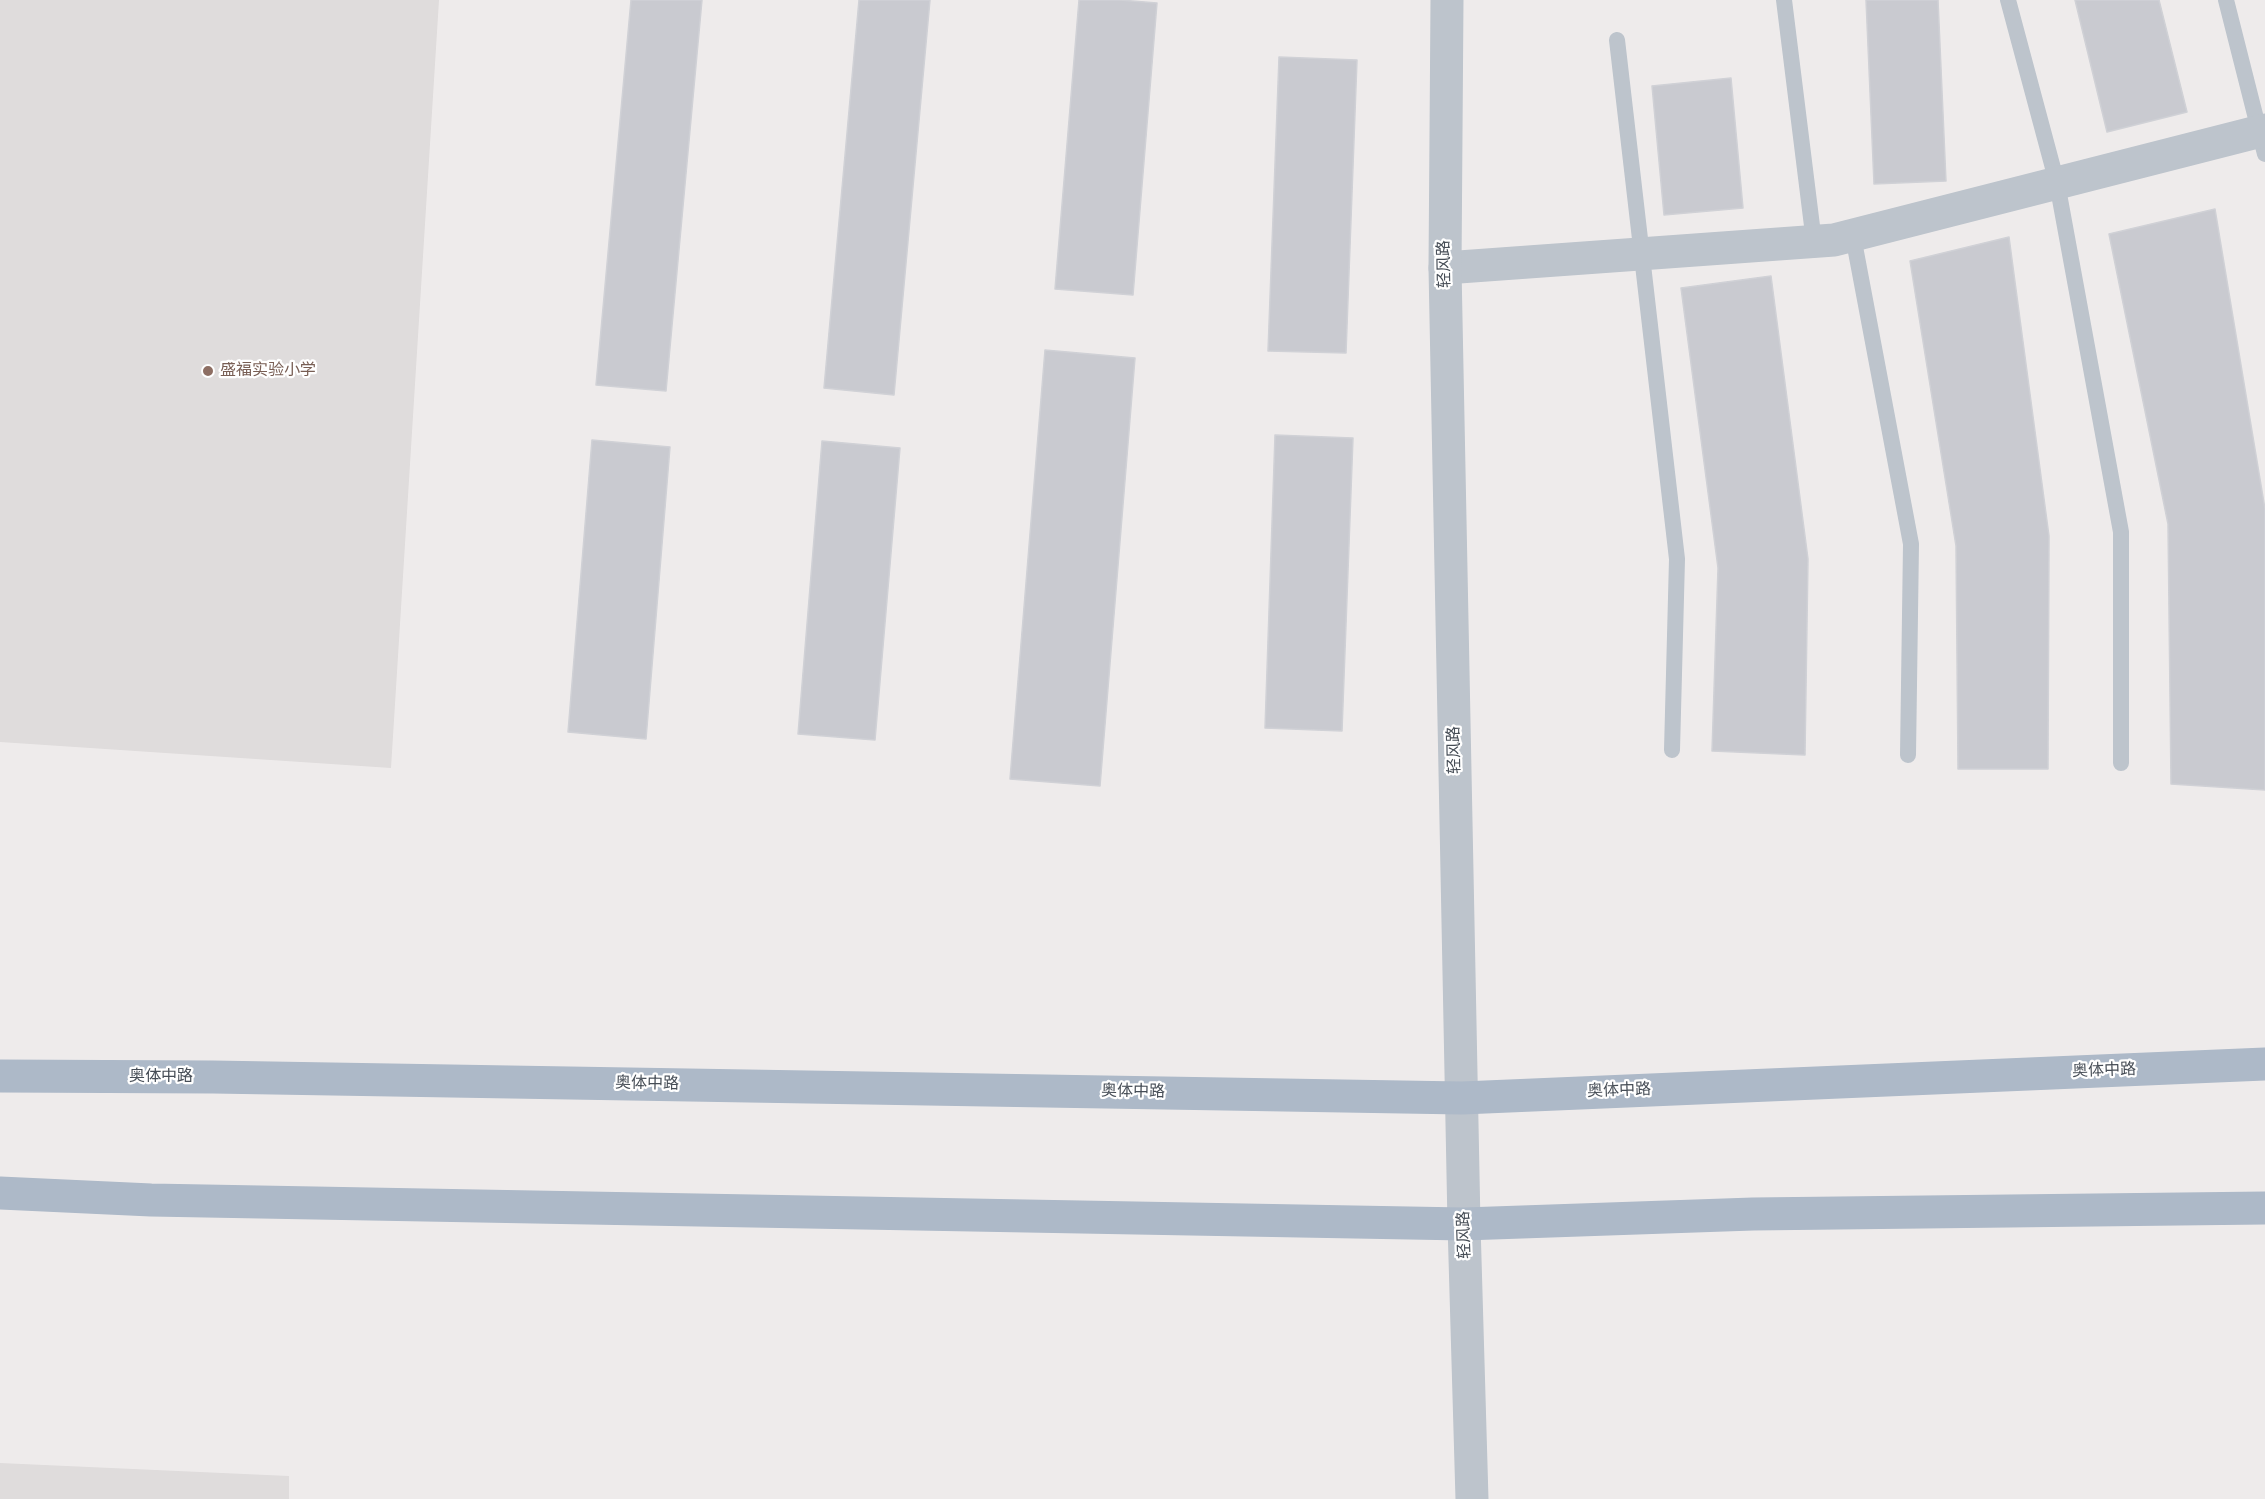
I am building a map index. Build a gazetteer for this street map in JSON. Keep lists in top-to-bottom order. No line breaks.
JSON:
{"streets":{"main road":["奥体中路"],"street":["轻风路"]},"crossings":[["轻风路","奥体中路"]],"places":["盛福实验小学"]}
